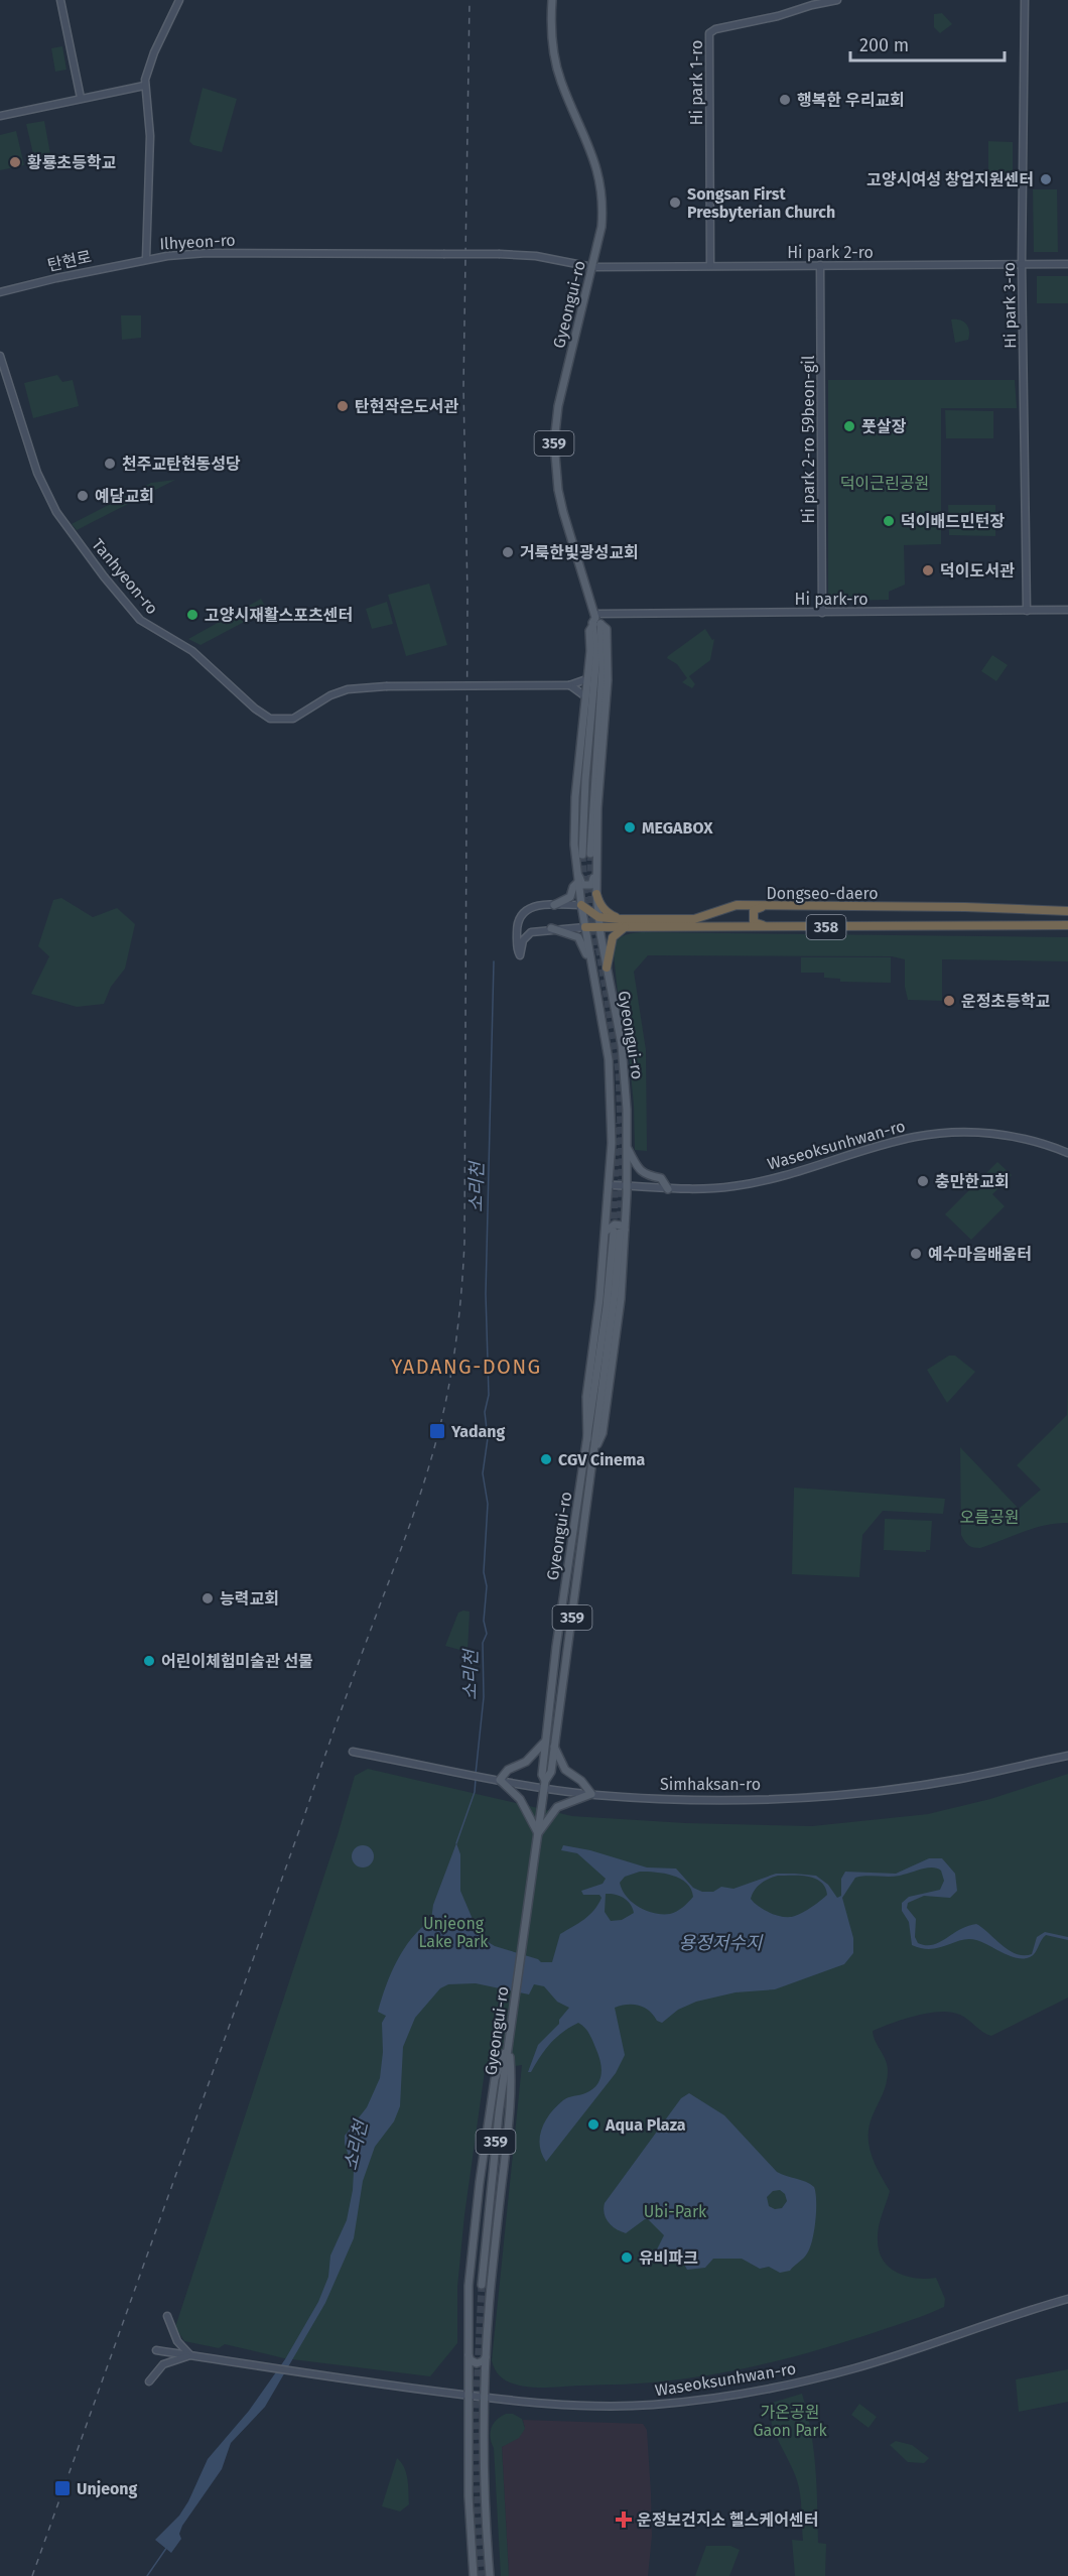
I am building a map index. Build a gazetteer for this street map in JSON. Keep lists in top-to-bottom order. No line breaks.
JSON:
{"streets":{"highway":["Dongseo-daero","358"],"main road":["Gyeongui-ro","359"],"street":["Hi park 1-ro","Ilhyeon-ro","Hi park 2-ro","탄현로","Hi park 3-ro","Hi park 2-ro 59beon-gil","Tanhyeon-ro","Hi park-ro","Waseoksunhwan-ro","Simhaksan-ro"]},"crossings":[["Hi park 1-ro","Hi park 2-ro"],["Ilhyeon-ro","Hi park 2-ro"],["Ilhyeon-ro","탄현로"],["Ilhyeon-ro","Gyeongui-ro"],["Hi park 2-ro","Gyeongui-ro"],["Hi park 2-ro","Hi park 3-ro"],["Hi park 2-ro","Hi park 2-ro 59beon-gil"],["Gyeongui-ro","Hi park-ro"],["Gyeongui-ro","Dongseo-daero"],["Gyeongui-ro","Waseoksunhwan-ro"],["Gyeongui-ro","Simhaksan-ro"],["Hi park 3-ro","Hi park-ro"],["Hi park 2-ro 59beon-gil","Hi park-ro"]],"districts":["YADANG-DONG"],"water":["소리천","용정저수지"],"parks":["덕이근린공원","오름공원","Unjeong Lake Park","Ubi-Park","가온공원 Gaon Park"],"places":{"other":["행복한 우리교회","황룡초등학교","고양시여성 창업지원센터","Songsan First Presbyterian Church","탄현작은도서관","풋살장","천주교탄현동성당","예담교회","덕이배드민턴장","거룩한빛광성교회","덕이도서관","고양시재활스포츠센터","MEGABOX","운정초등학교","충만한교회","예수마음배움터","CGV Cinema","능력교회","어린이체험미술관 선물","Aqua Plaza","유비파크"],"transit":["Yadang","Unjeong"],"health":["운정보건지소 헬스케어센터"]},"scale_bar":"200 m"}
